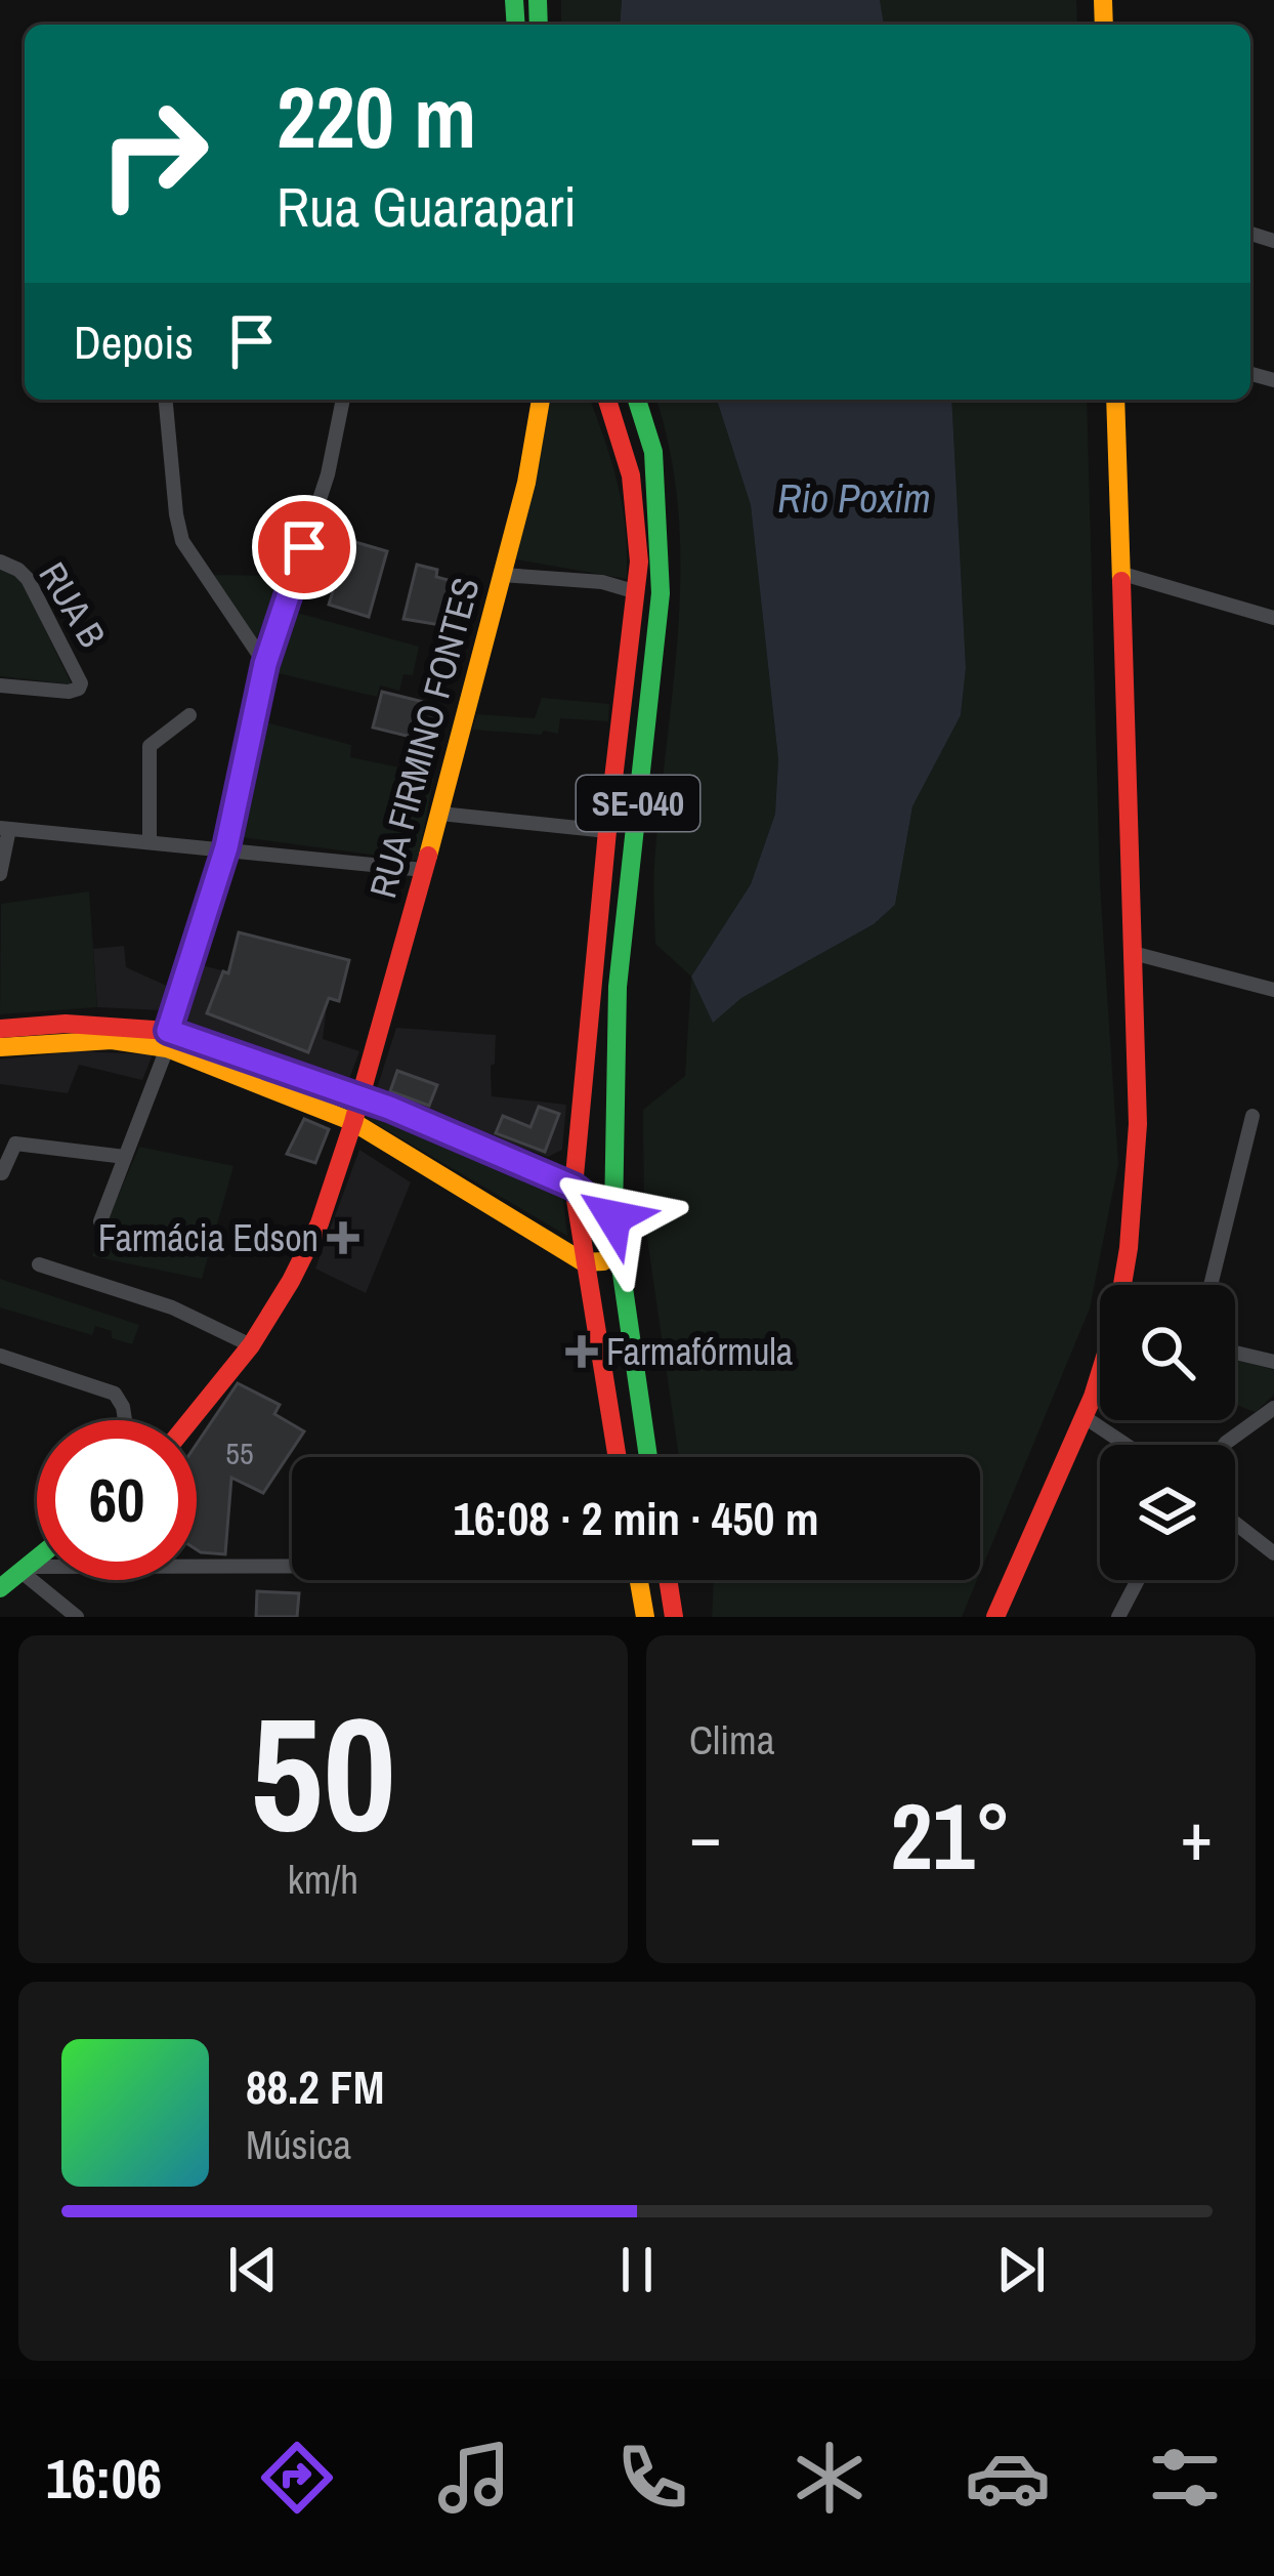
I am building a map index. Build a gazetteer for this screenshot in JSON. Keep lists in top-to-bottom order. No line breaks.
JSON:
{"streets":{"main road":["RUA FIRMINO FONTES","SE-040"],"street":["RUA B"]},"water":["Rio Poxim"],"places":{"health":["Farmácia Edson","Farmafórmula"]},"house_numbers":["55"],"page":{"turn":["220 m","Rua Guarapari"],"then":"Depois","limit":"60","trip":"16:08 · 2 min · 450 m","tile":[["50","km/h"],"Clima"],"heat":["−","21°","+"],"song":["88.2 FM","Música"],"tabs":"16:06"}}
